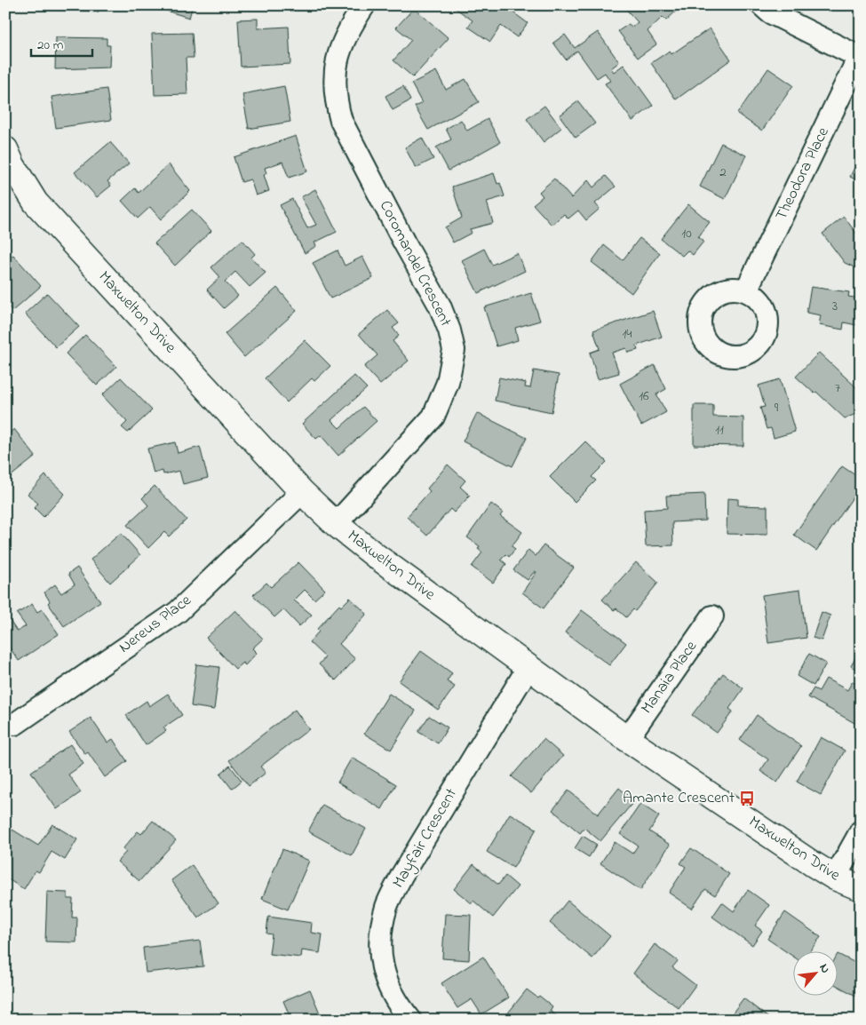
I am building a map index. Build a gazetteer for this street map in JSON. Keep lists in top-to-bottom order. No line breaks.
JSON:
{"streets":{"street":["Theodora Place","Coromandel Crescent","Maxwelton Drive","Nereus Place","Manaia Place","Mayfair Crescent"]},"crossings":[["Coromandel Crescent","Maxwelton Drive"],["Maxwelton Drive","Nereus Place"],["Maxwelton Drive","Manaia Place"],["Maxwelton Drive","Mayfair Crescent"]],"places":{"bus stop":["Amante Crescent"]},"house_numbers":["2","10","3","14","7","16","9","11"],"scale_bar":"20 m","north":"top right"}
